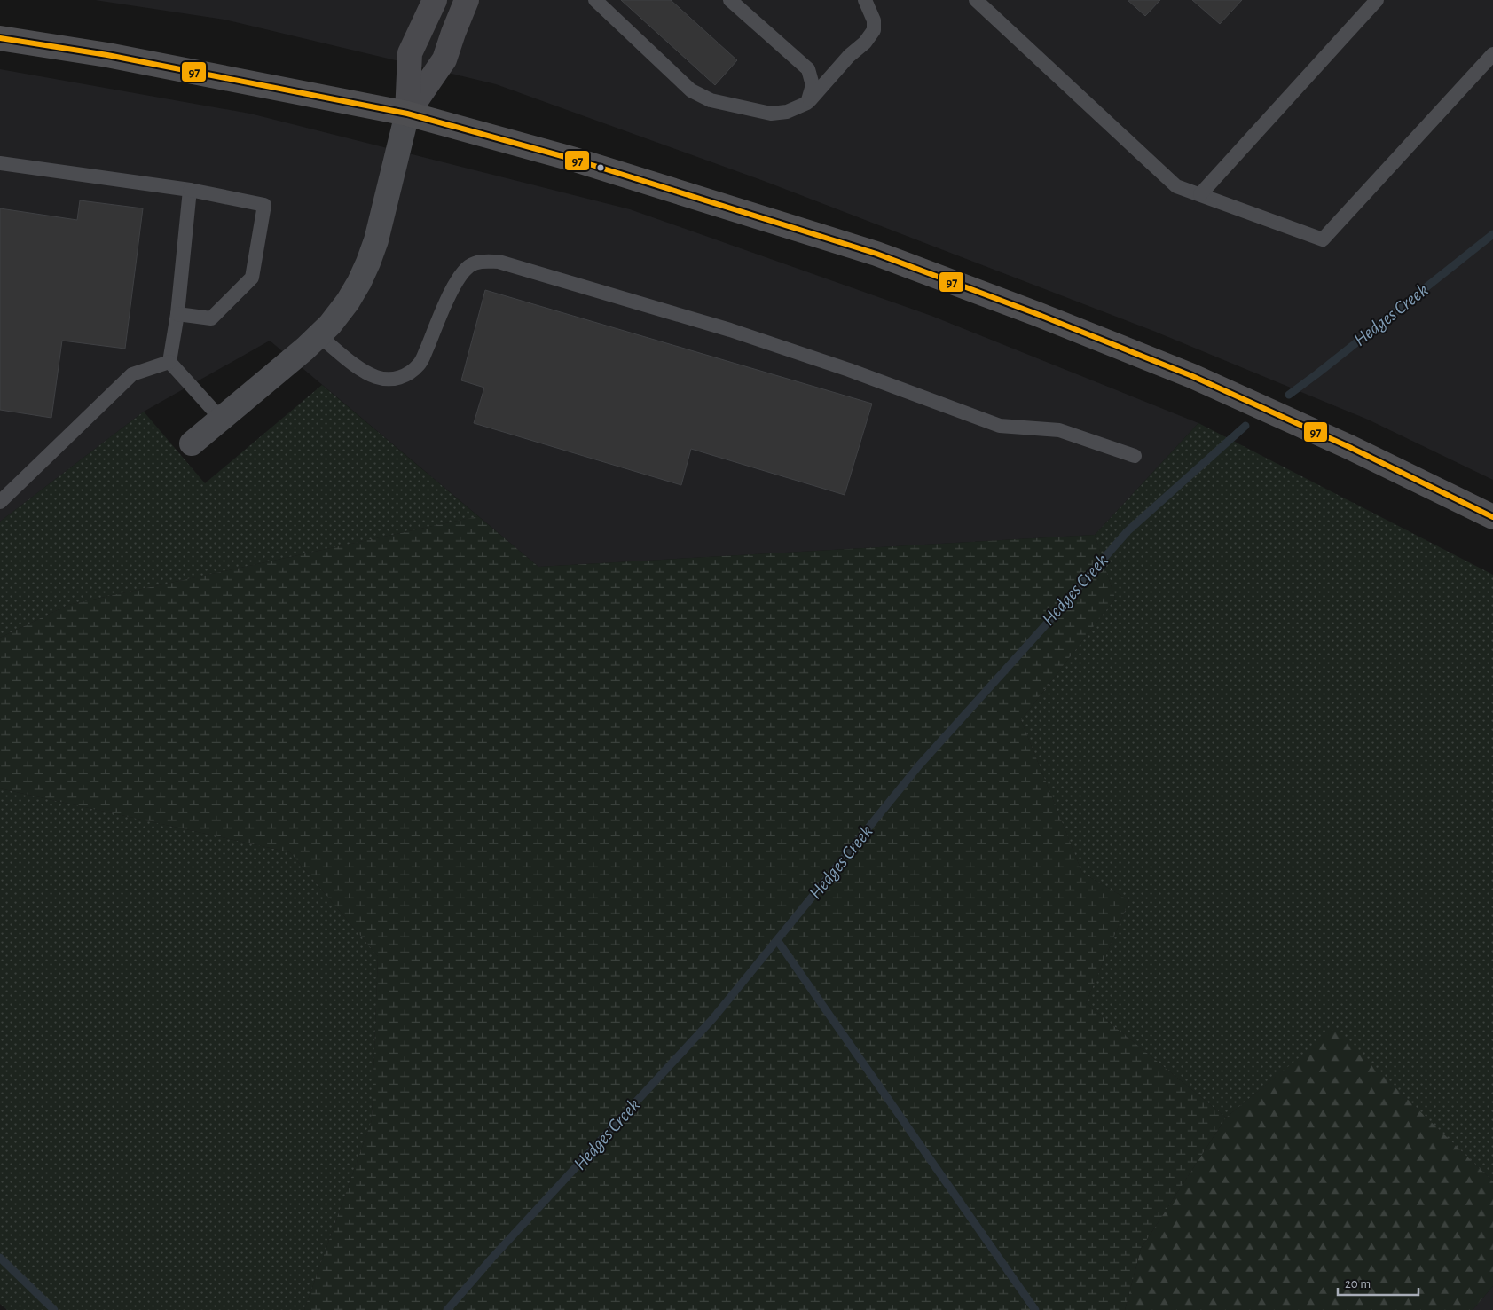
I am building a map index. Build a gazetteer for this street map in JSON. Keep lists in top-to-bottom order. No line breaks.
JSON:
{"water":["Hedges Creek"],"lines":["transit line 97"],"scale_bar":"20 m"}
